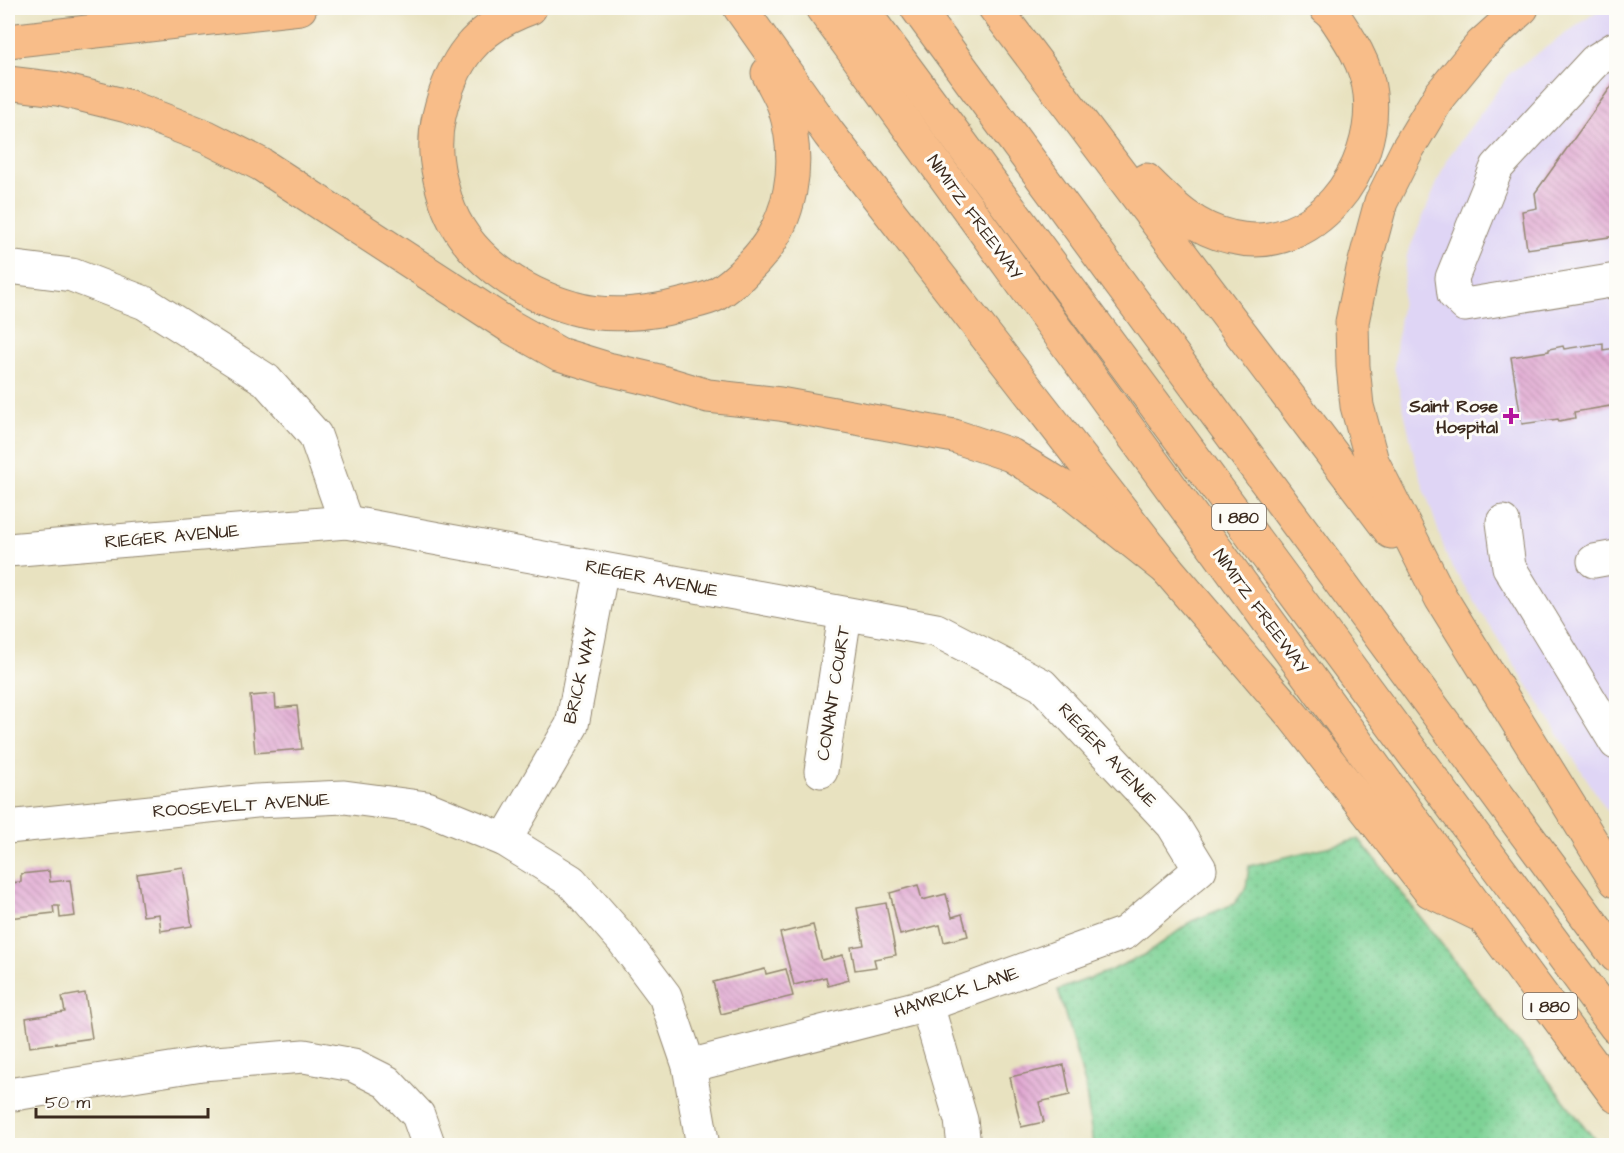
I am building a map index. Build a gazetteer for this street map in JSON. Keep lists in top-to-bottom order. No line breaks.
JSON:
{"streets":{"main road":["NIMITZ FREEWAY","I 880"],"street":["RIEGER AVENUE","BRICK WAY","CONANT COURT","ROOSEVELT AVENUE","HAMRICK LANE"]},"crossings":[["RIEGER AVENUE","BRICK WAY"],["RIEGER AVENUE","CONANT COURT"],["RIEGER AVENUE","HAMRICK LANE"],["BRICK WAY","ROOSEVELT AVENUE"],["ROOSEVELT AVENUE","HAMRICK LANE"]],"places":{"health":["Saint Rose Hospital"]},"scale_bar":"50 m"}
